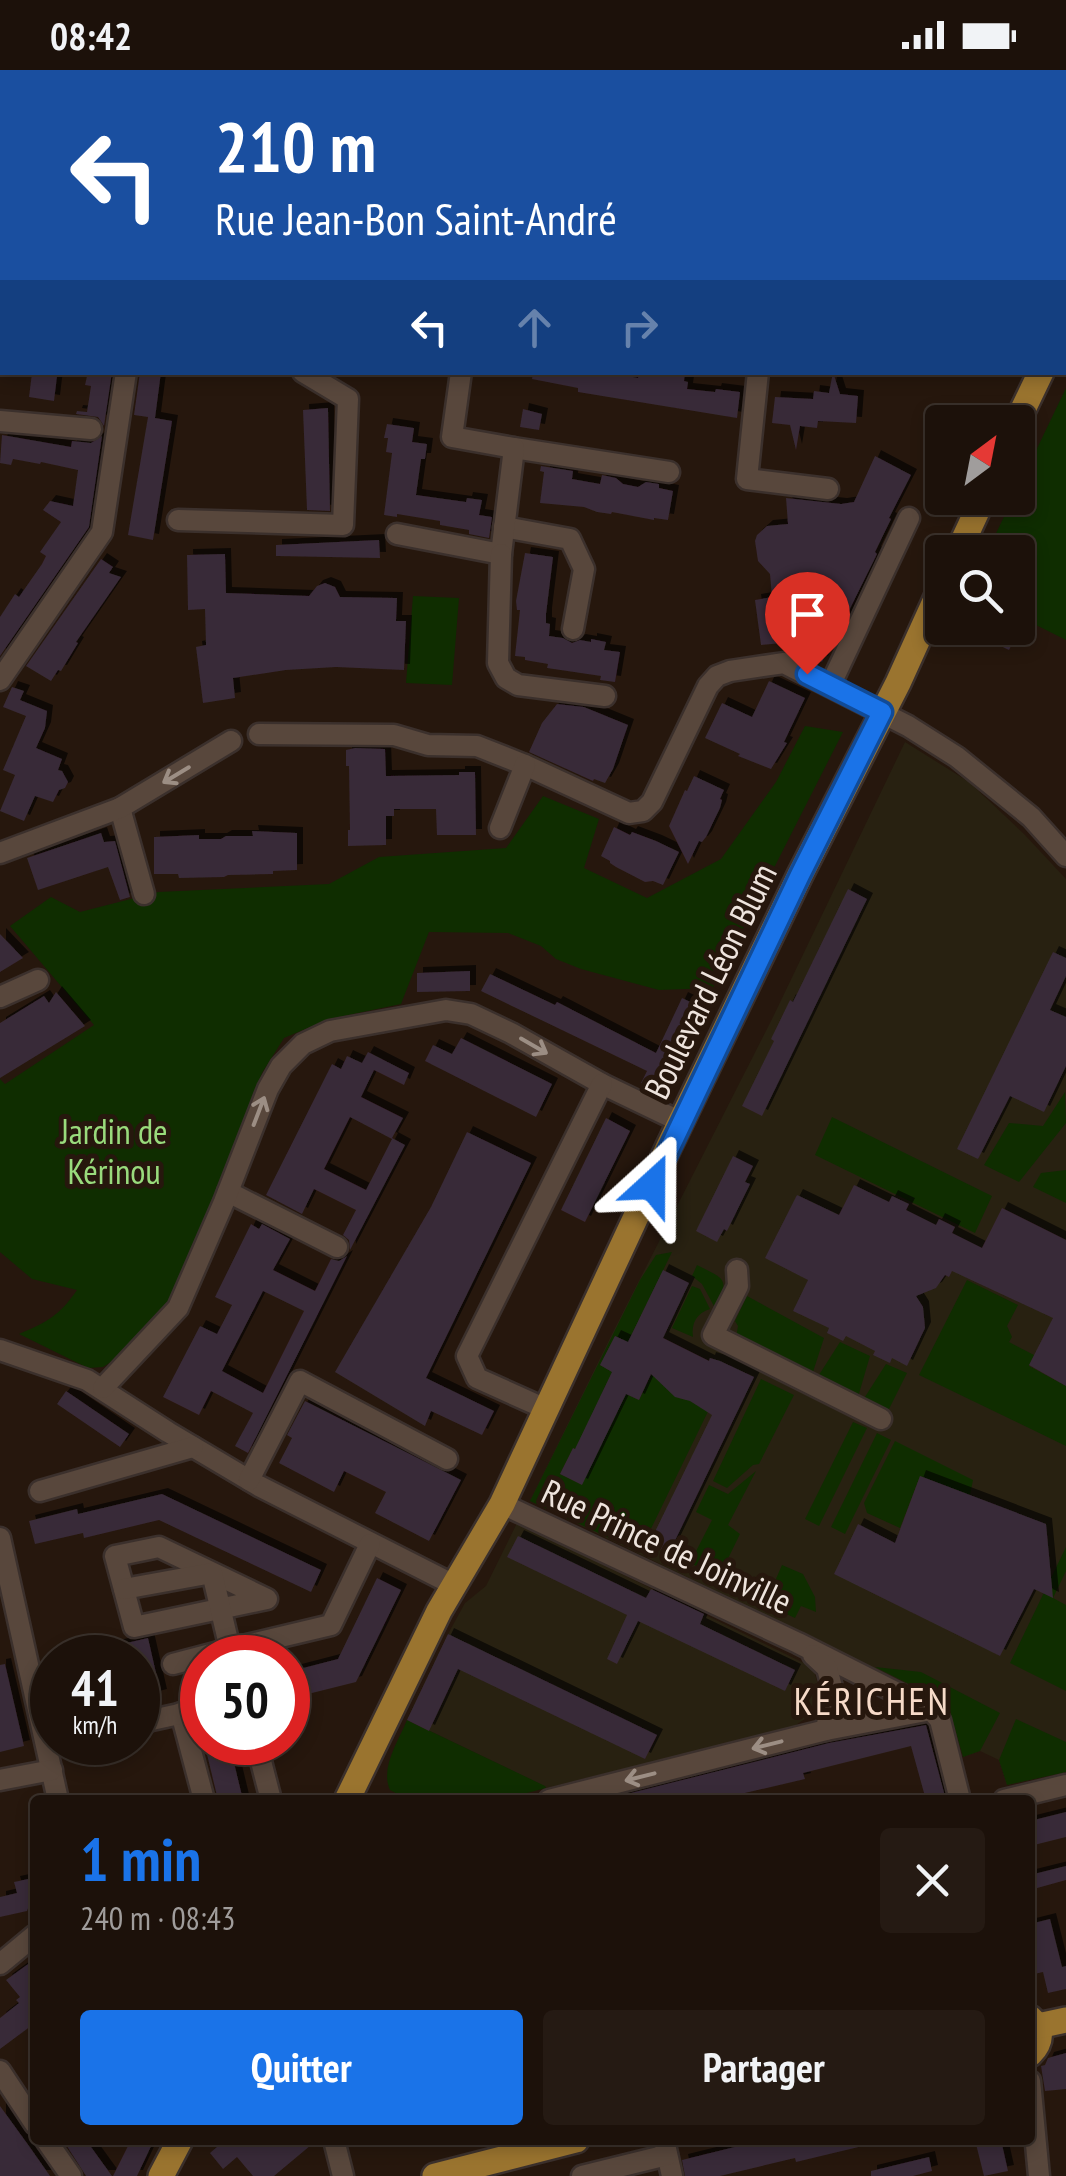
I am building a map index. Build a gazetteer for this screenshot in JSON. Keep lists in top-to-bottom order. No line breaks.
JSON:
{"streets":{"main road":["Boulevard Léon Blum"],"street":["Rue Prince de Joinville"]},"crossings":[["Boulevard Léon Blum","Rue Prince de Joinville"]],"districts":["KÉRICHEN"],"parks":["Jardin de Kérinou"],"north":"top right","page":{"status":"08:42","turn":["210 m","Rue Jean-Bon Saint-André"],"speed":"41 km/h","limit":"50","heading":["1 min","240 m · 08:43"],"buttons":["Quitter","Partager"]}}
